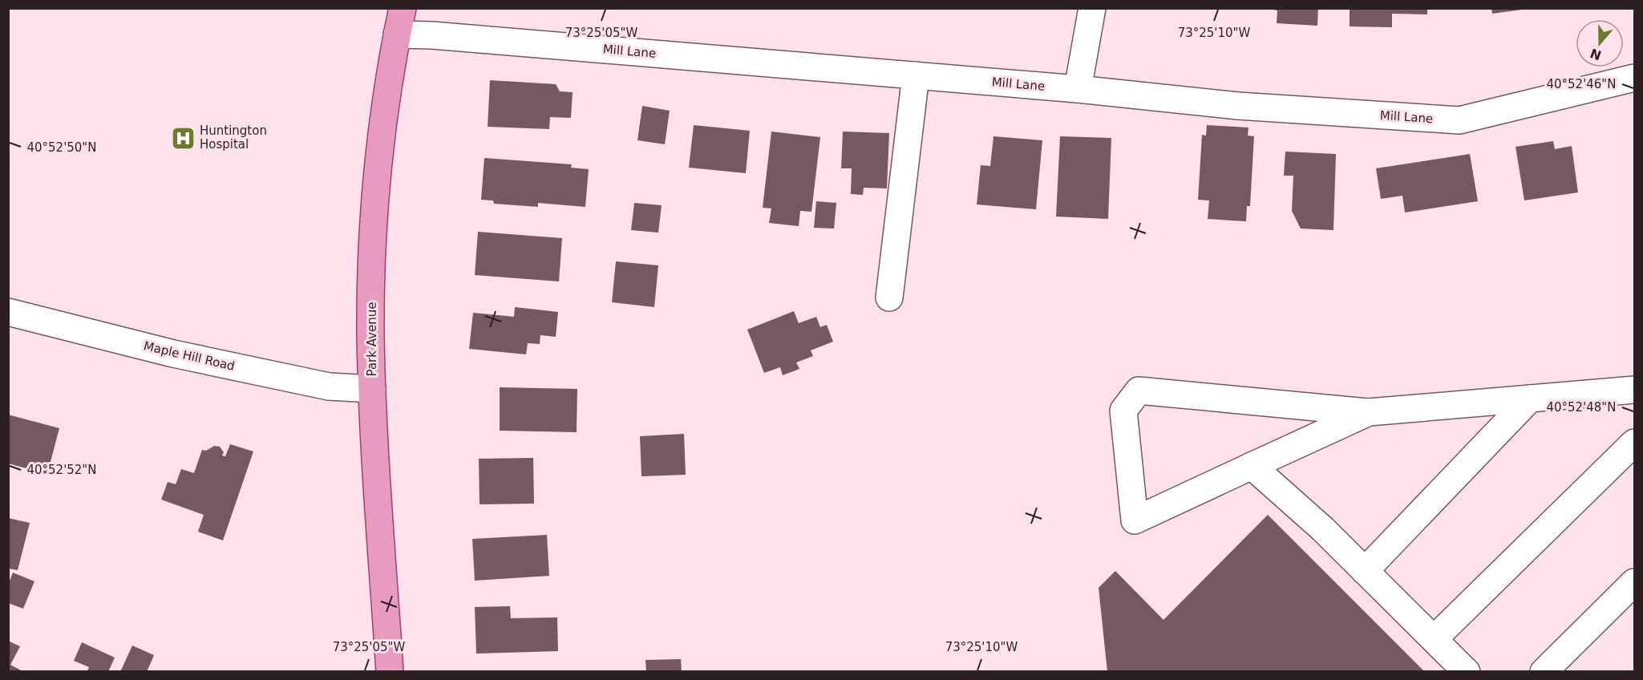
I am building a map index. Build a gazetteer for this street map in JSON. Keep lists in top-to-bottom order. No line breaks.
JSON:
{"streets":{"main road":["Park Avenue"],"street":["Mill Lane","Maple Hill Road"]},"crossings":[["Mill Lane","Park Avenue"],["Park Avenue","Maple Hill Road"]],"places":{"hospital":["Huntington Hospital"]},"north":"bottom","coordinates":["73°25'05\"W","73°25'10\"W","40°52'46\"N","40°52'50\"N","40°52'48\"N","40°52'52\"N"]}
